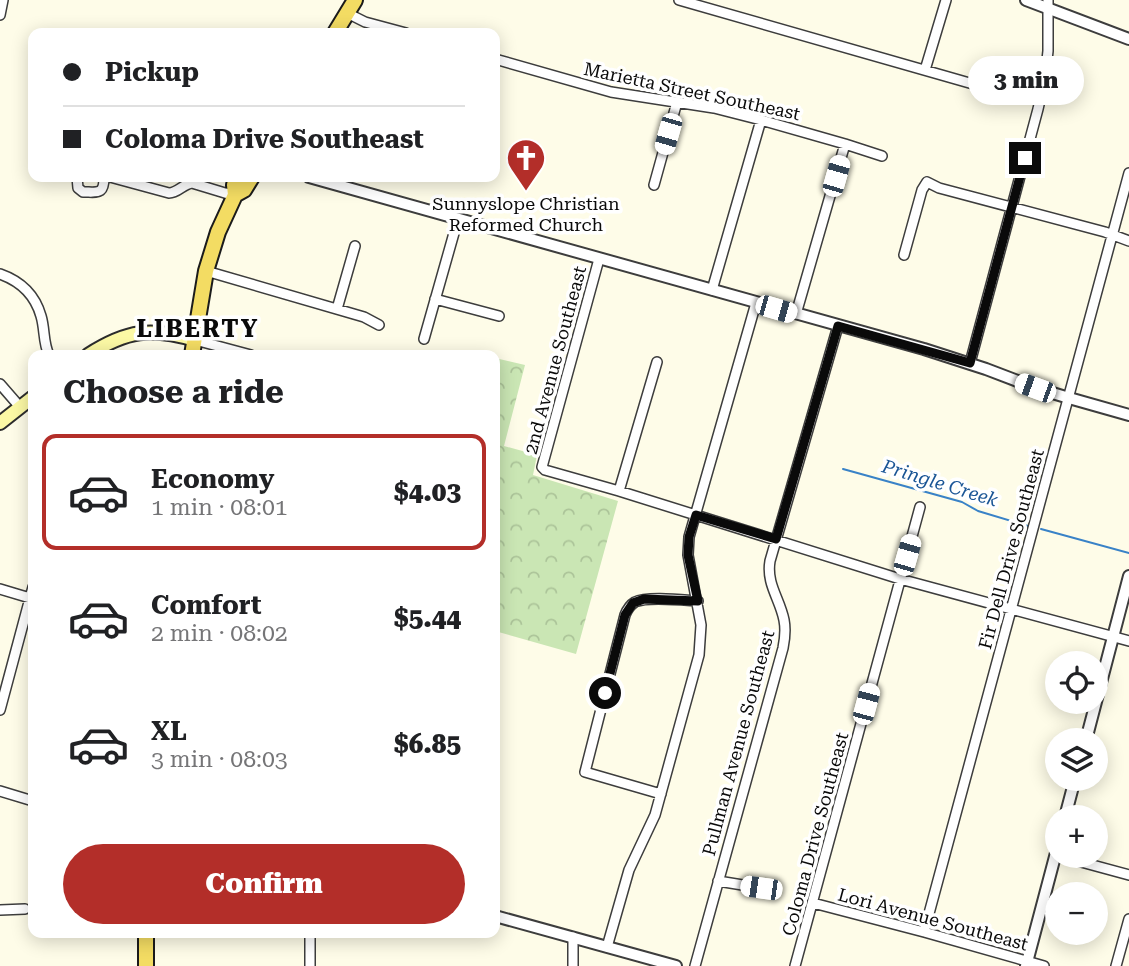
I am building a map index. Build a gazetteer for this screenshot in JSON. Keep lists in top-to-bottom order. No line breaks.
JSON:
{"streets":{"street":["Marietta Street Southeast","2nd Avenue Southeast","Fir Dell Drive Southeast","Pullman Avenue Southeast","Coloma Drive Southeast","Lori Avenue Southeast"]},"crossings":[["Fir Dell Drive Southeast","Lori Avenue Southeast"],["Coloma Drive Southeast","Lori Avenue Southeast"]],"districts":["LIBERTY"],"water":["Pringle Creek"],"places":{"church":["Sunnyslope Christian Reformed Church"]},"page":{"banner":["Pickup","Coloma Drive Southeast"],"bubble":"3 min","heading":"Choose a ride","list":[{"name":"Economy","note":"1 min · 08:01","value":"$4.03"},{"name":"Comfort","note":"2 min · 08:02","value":"$5.44"},{"name":"XL","note":"3 min · 08:03","value":"$6.85"}],"map_buttons":["+","−"],"buttons":"Confirm"}}
